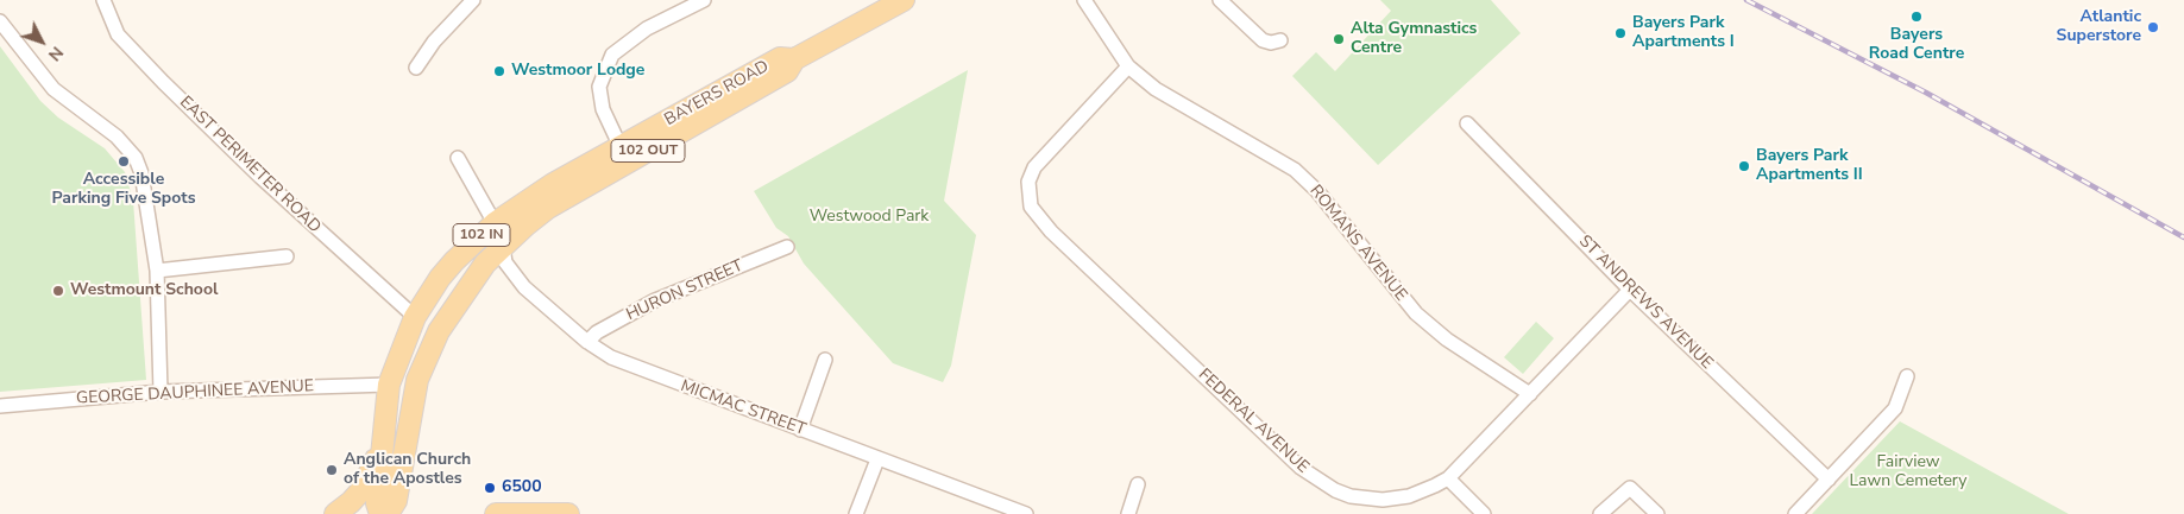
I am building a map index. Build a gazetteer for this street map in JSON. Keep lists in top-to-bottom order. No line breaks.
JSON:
{"streets":{"main road":["BAYERS ROAD","102 OUT","102 IN"],"street":["EAST PERIMETER ROAD","ROMANS AVENUE","HURON STREET","ST ANDREWS AVENUE","GEORGE DAUPHINEE AVENUE","MICMAC STREET","FEDERAL AVENUE"]},"crossings":[["BAYERS ROAD","EAST PERIMETER ROAD"],["BAYERS ROAD","GEORGE DAUPHINEE AVENUE"],["BAYERS ROAD","MICMAC STREET"],["ROMANS AVENUE","FEDERAL AVENUE"],["HURON STREET","MICMAC STREET"],["ST ANDREWS AVENUE","FEDERAL AVENUE"]],"parks":["Westwood Park","Fairview Lawn Cemetery"],"places":["Bayers Road Centre","Atlantic Superstore","Bayers Park Apartments I","Alta Gymnastics Centre","Westmoor Lodge","Accessible Parking Five Spots","Bayers Park Apartments II","Westmount School","Anglican Church of the Apostles","6500"],"north":"bottom right"}
